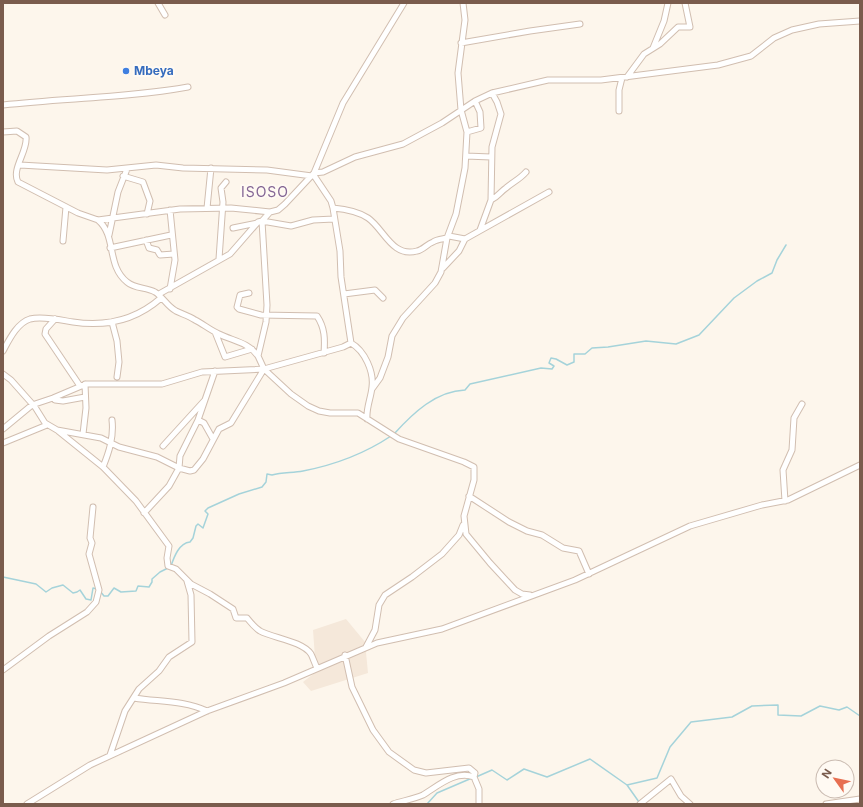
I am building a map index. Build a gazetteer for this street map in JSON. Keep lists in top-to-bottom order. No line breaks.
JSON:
{"districts":["ISOSO"],"places":["Mbeya"],"north":"top left"}
